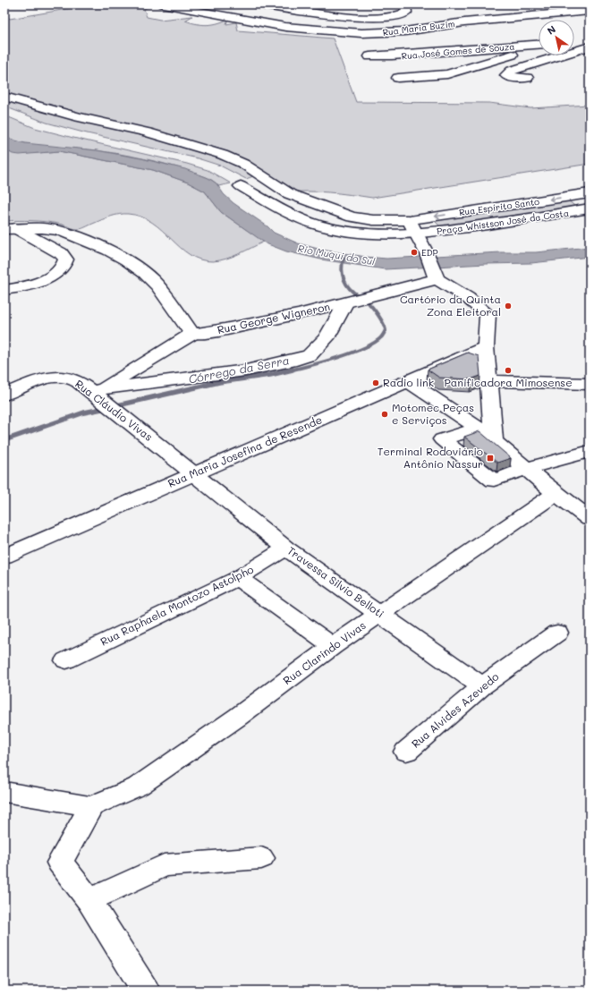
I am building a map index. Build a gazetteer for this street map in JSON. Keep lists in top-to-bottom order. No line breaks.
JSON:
{"streets":{"street":["Rua Maria Buzim","Rua José Gomes de Souza","Rua Espírito Santo","Praça Whistson José da Costa","Rua George Wigneron","Rua Cláudio Vivas","Rua Maria Josefina de Resende","Travessa Silvio Belloti","Rua Raphaela Montozo Astolpho","Rua Clarindo Vivas","Rua Alvides Azevedo"]},"crossings":[["Rua Cláudio Vivas","Rua Maria Josefina de Resende"],["Rua Cláudio Vivas","Travessa Silvio Belloti"],["Rua Maria Josefina de Resende","Travessa Silvio Belloti"],["Travessa Silvio Belloti","Rua Raphaela Montozo Astolpho"],["Travessa Silvio Belloti","Rua Clarindo Vivas"],["Travessa Silvio Belloti","Rua Alvides Azevedo"]],"water":["Rio Muqui do Sul","Córrego da Serra"],"places":{"other":["EDP","Cartório da Quinta Zona Eleitoral","Panificadora Mimosense","Radio link","Motomec Peças e Serviços"],"transit":["Terminal Rodoviário Antônio Nassur"]},"north":"top left"}
